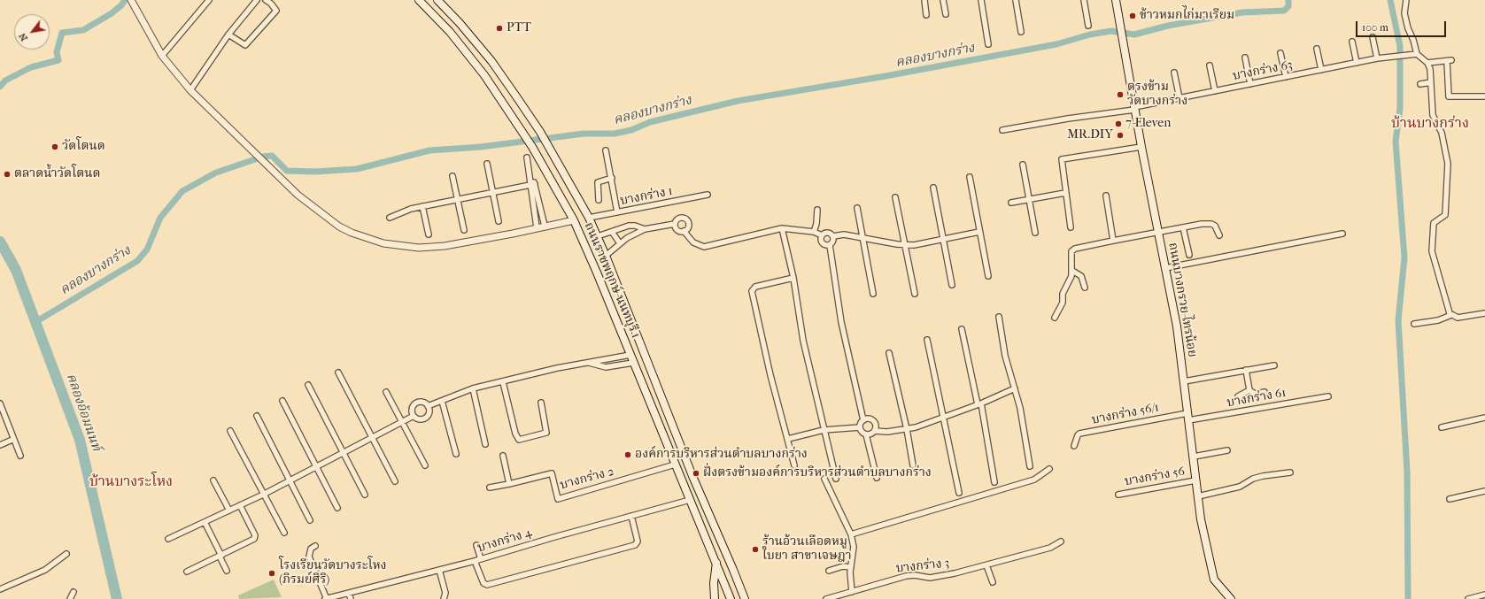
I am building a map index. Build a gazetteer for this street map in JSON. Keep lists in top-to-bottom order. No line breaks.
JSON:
{"streets":{"main road":["ถนนราชพฤกษ์-นนทบุรี 1","ถนนบางกรวย-ไทรน้อย"],"street":["บางกร่าง 63","บางกร่าง 1","บางกร่าง 61","บางกร่าง 56/1","บางกร่าง 56","บางกร่าง 2","บางกร่าง 4","บางกร่าง 3"]},"crossings":[["บางกร่าง 63","ถนนบางกรวย-ไทรน้อย"],["บางกร่าง 1","ถนนราชพฤกษ์-นนทบุรี 1"],["ถนนราชพฤกษ์-นนทบุรี 1","บางกร่าง 2"],["ถนนราชพฤกษ์-นนทบุรี 1","บางกร่าง 4"],["ถนนบางกรวย-ไทรน้อย","บางกร่าง 61"],["ถนนบางกรวย-ไทรน้อย","บางกร่าง 56/1"],["ถนนบางกรวย-ไทรน้อย","บางกร่าง 56"],["บางกร่าง 61","บางกร่าง 56/1"]],"districts":["บ้านบางกร่าง","บ้านบางระโหง"],"water":["คลองบางกร่าง","คลองอ้อมนนท์"],"places":["ข้าวหมกไก่มาเรียม","PTT","ตรงข้าม วัดบางกร่าง","7-Eleven","MR.DIY","วัดโตนด","ตลาดน้ำวัดโตนด","องค์การบริหารส่วนตำบลบางกร่าง","ฝั่งตรงข้ามองค์การบริหารส่วนตำบลบางกร่าง","ร้านอ้วนเลือดหมู ใบยา สาขาเจษฎา","โรงเรียนวัดบางระโหง (ภิรมย์ศิริ)"],"scale_bar":"100 m","north":"bottom left"}
